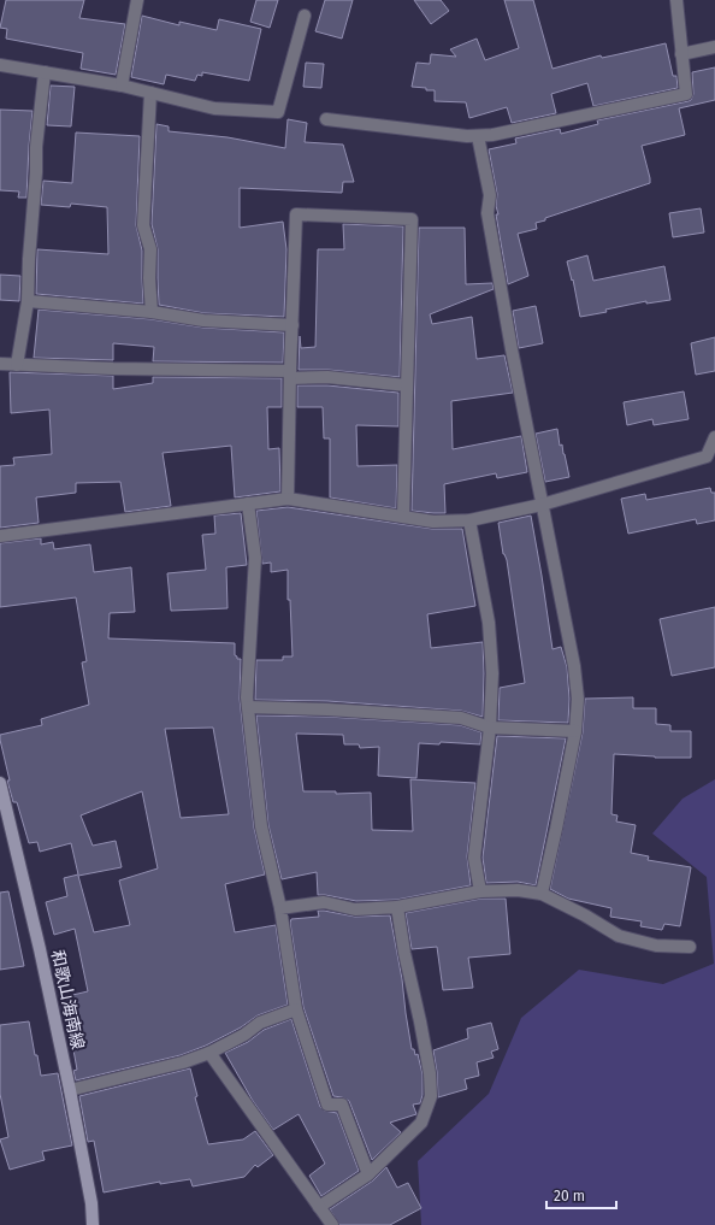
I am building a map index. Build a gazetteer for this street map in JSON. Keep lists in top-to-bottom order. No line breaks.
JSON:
{"streets":{"main road":["和歌山海南線"]},"scale_bar":"20 m"}
